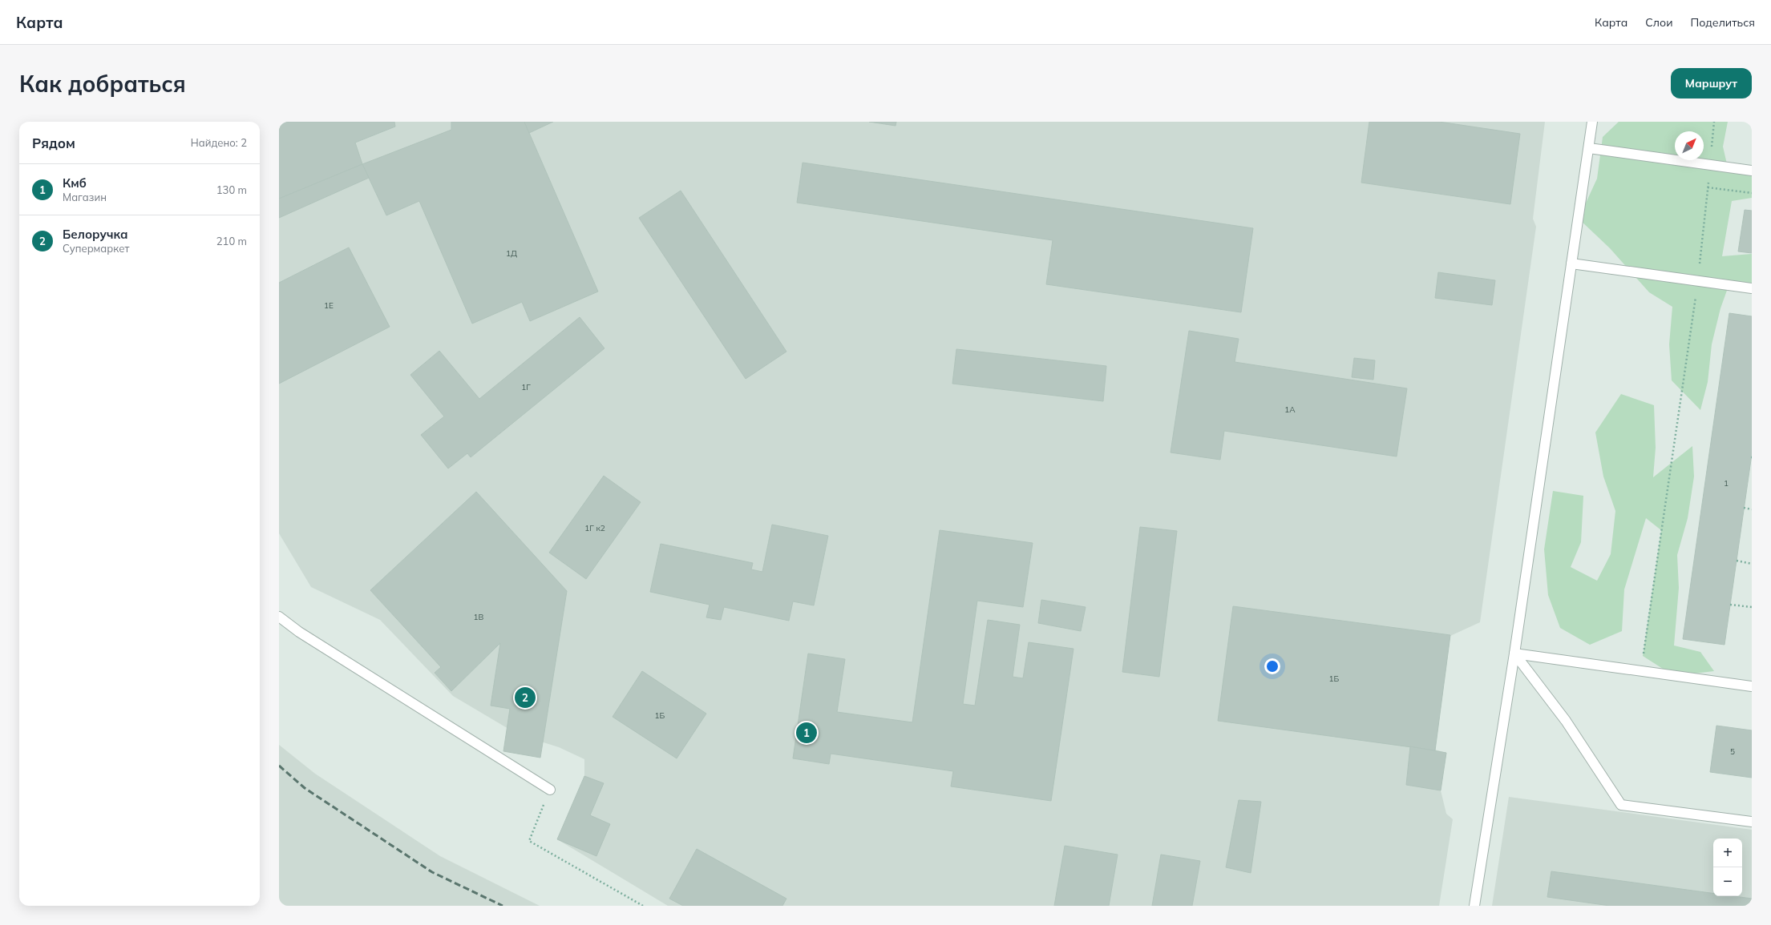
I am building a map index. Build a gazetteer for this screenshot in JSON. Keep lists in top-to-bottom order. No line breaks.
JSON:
{"house_numbers":["1Д","1Е","1Г","1А","1","1Г к2","1В","1Б","1Б","5"],"north":"top right","page":{"header":"Карта","nav":["Карта","Слои","Поделиться"],"buttons":"Маршрут","title":"Как добраться","heading":["Рядом","Найдено: 2"],"list":[{"mark":"1","name":"Кмб","note":"Магазин","value":"130 m"},{"mark":"2","name":"Белоручка","note":"Супермаркет","value":"210 m"}],"pins":["2","1"],"map_buttons":["+","−"]}}
